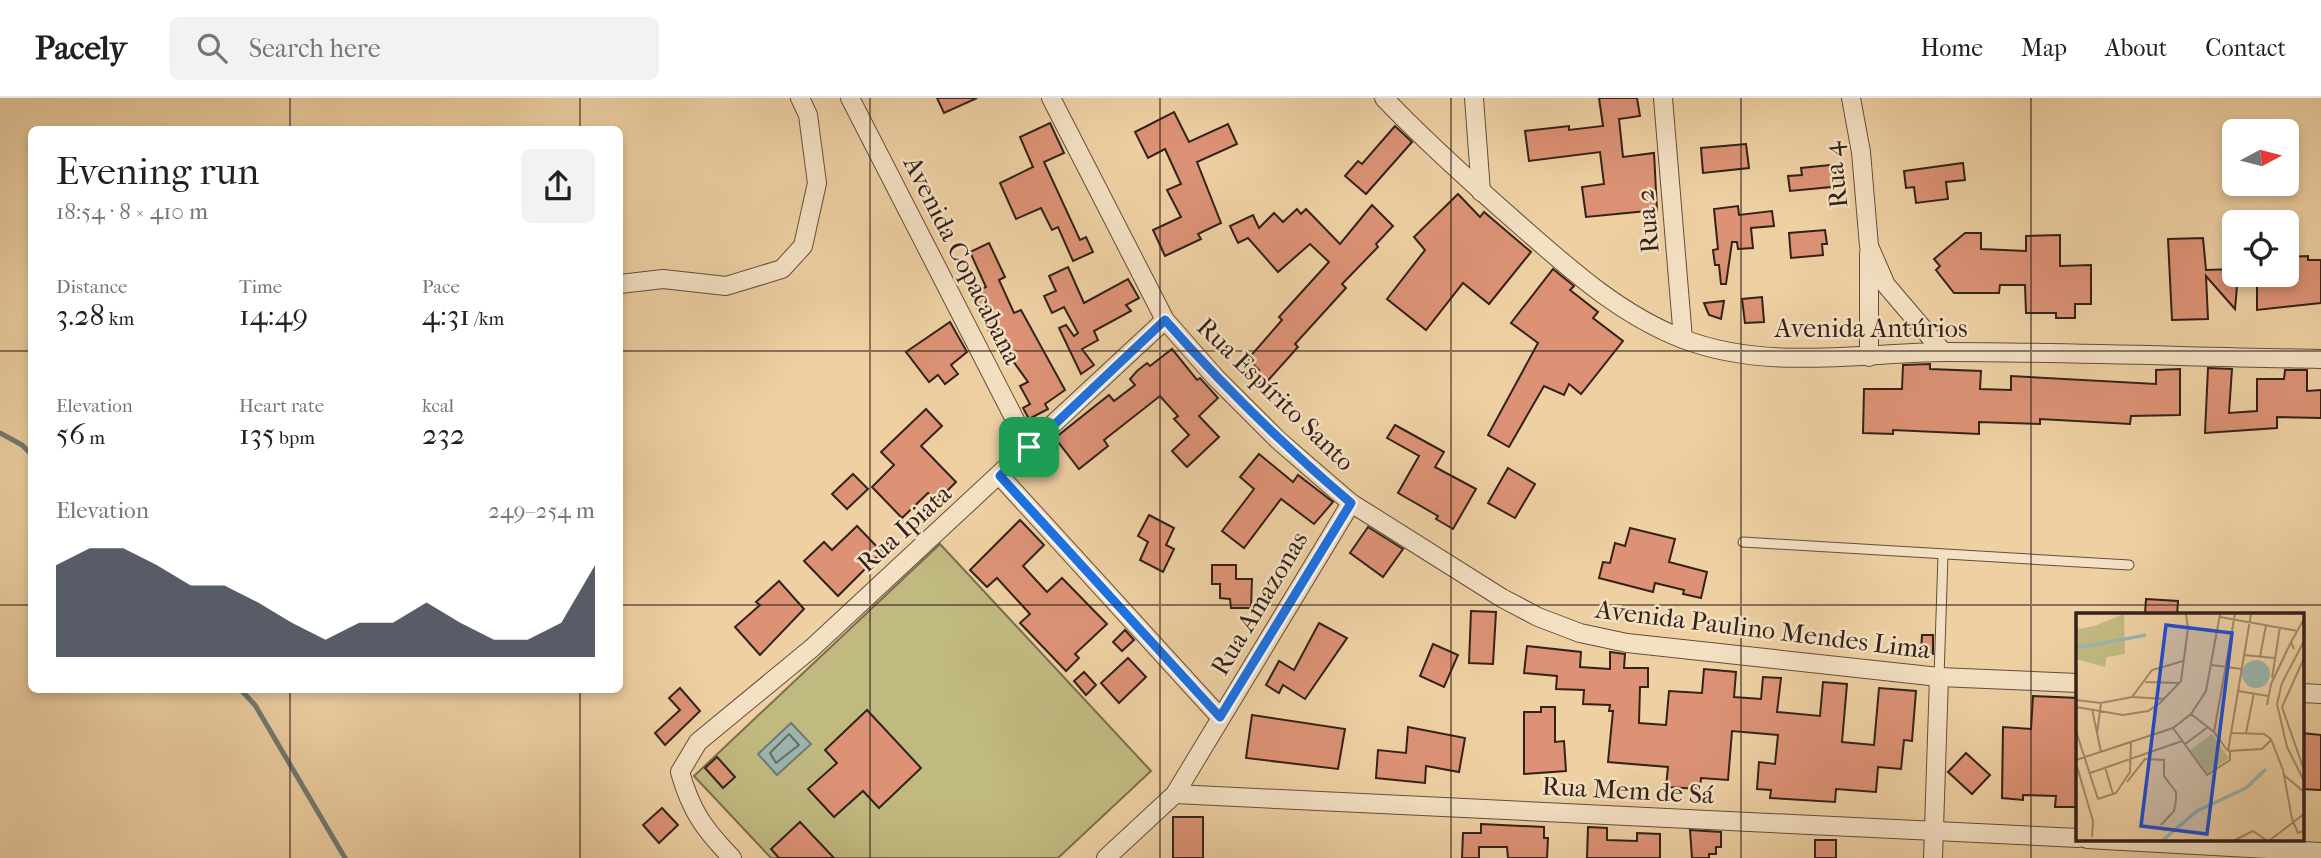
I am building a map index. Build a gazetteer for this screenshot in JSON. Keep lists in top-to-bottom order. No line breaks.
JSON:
{"streets":{"street":["Rua 4","Rua 2","Avenida Copacabana","Avenida Antúrios","Rua Espírito Santo","Rua Ipiata","Rua Amazonas","Avenida Paulino Mendes Lima","Rua Mem de Sá"]},"crossings":[["Rua 4","Avenida Antúrios"],["Rua 2","Avenida Antúrios"],["Avenida Copacabana","Rua Ipiata"],["Rua Espírito Santo","Rua Ipiata"],["Rua Espírito Santo","Rua Amazonas"],["Rua Espírito Santo","Avenida Paulino Mendes Lima"],["Rua Amazonas","Avenida Paulino Mendes Lima"],["Rua Amazonas","Rua Mem de Sá"]],"north":"right","page":{"header":"Pacely","search":"Search here","nav":["Home","Map","About","Contact"],"heading":["Evening run","18:54 · 8 × 410 m"],"stats":[["Distance","3.28 km"],["Time","14:49"],["Pace","4:31 /km"],["Elevation","56 m"],["Heart rate","135 bpm"],["kcal","232"]],"chart":["Elevation","249–254 m"]}}
